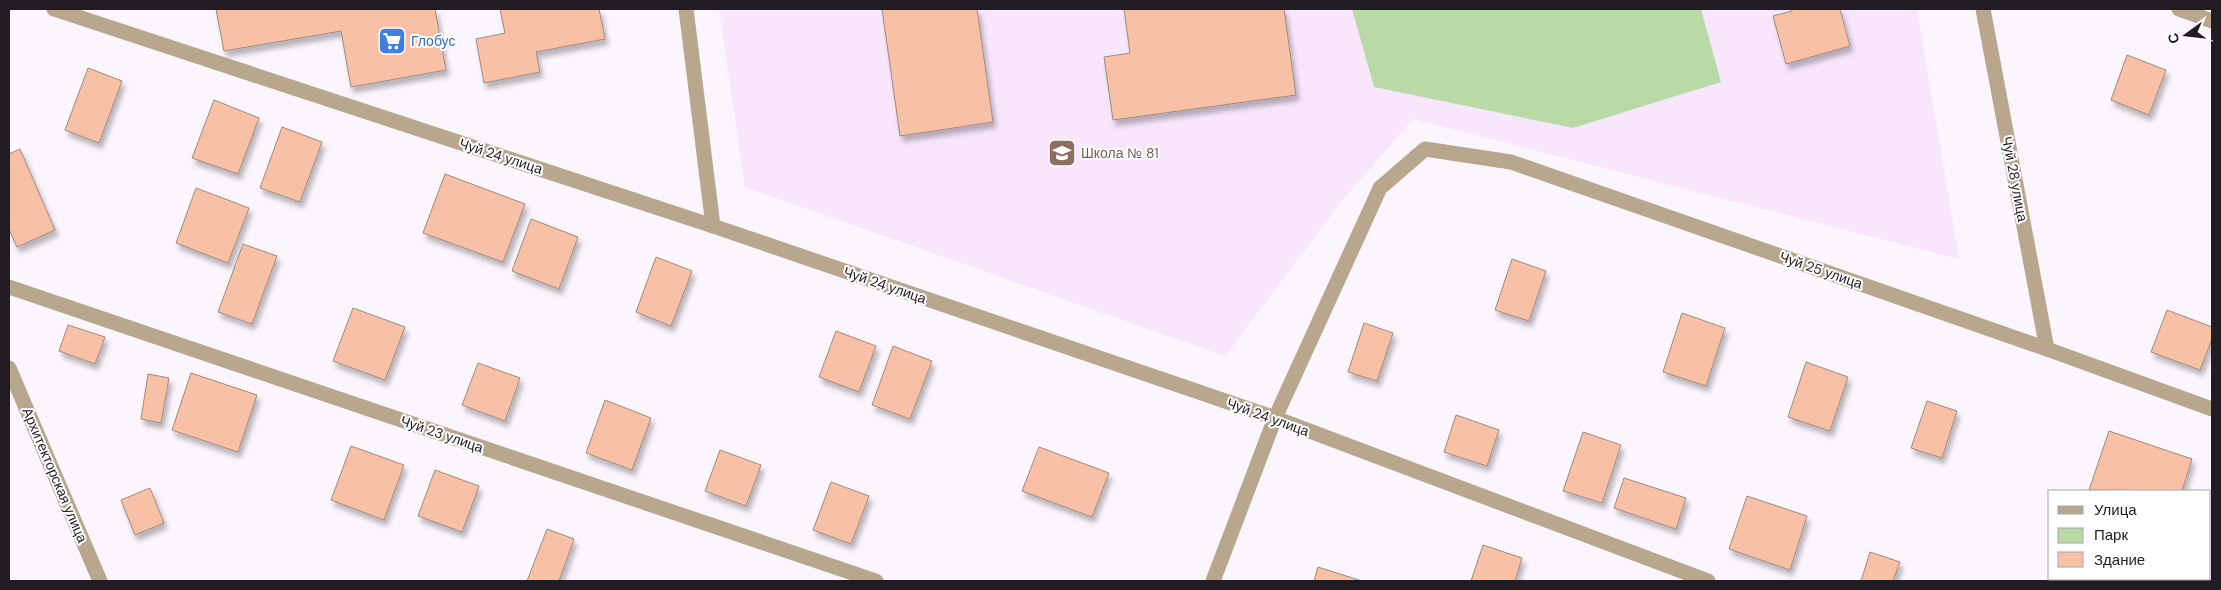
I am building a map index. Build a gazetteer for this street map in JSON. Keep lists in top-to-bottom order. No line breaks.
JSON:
{"streets":{"street":["Чуй 24 улица","Чуй 28 улица","Чуй 25 улица","Чуй 23 улица","Архитекторская улица"]},"crossings":[["Чуй 24 улица","Чуй 25 улица"],["Чуй 28 улица","Чуй 25 улица"]],"places":{"supermarket":["Глобус"],"school or university":["Школа № 81"]},"legend":["Улица","Парк","Здание"],"north":"left"}
